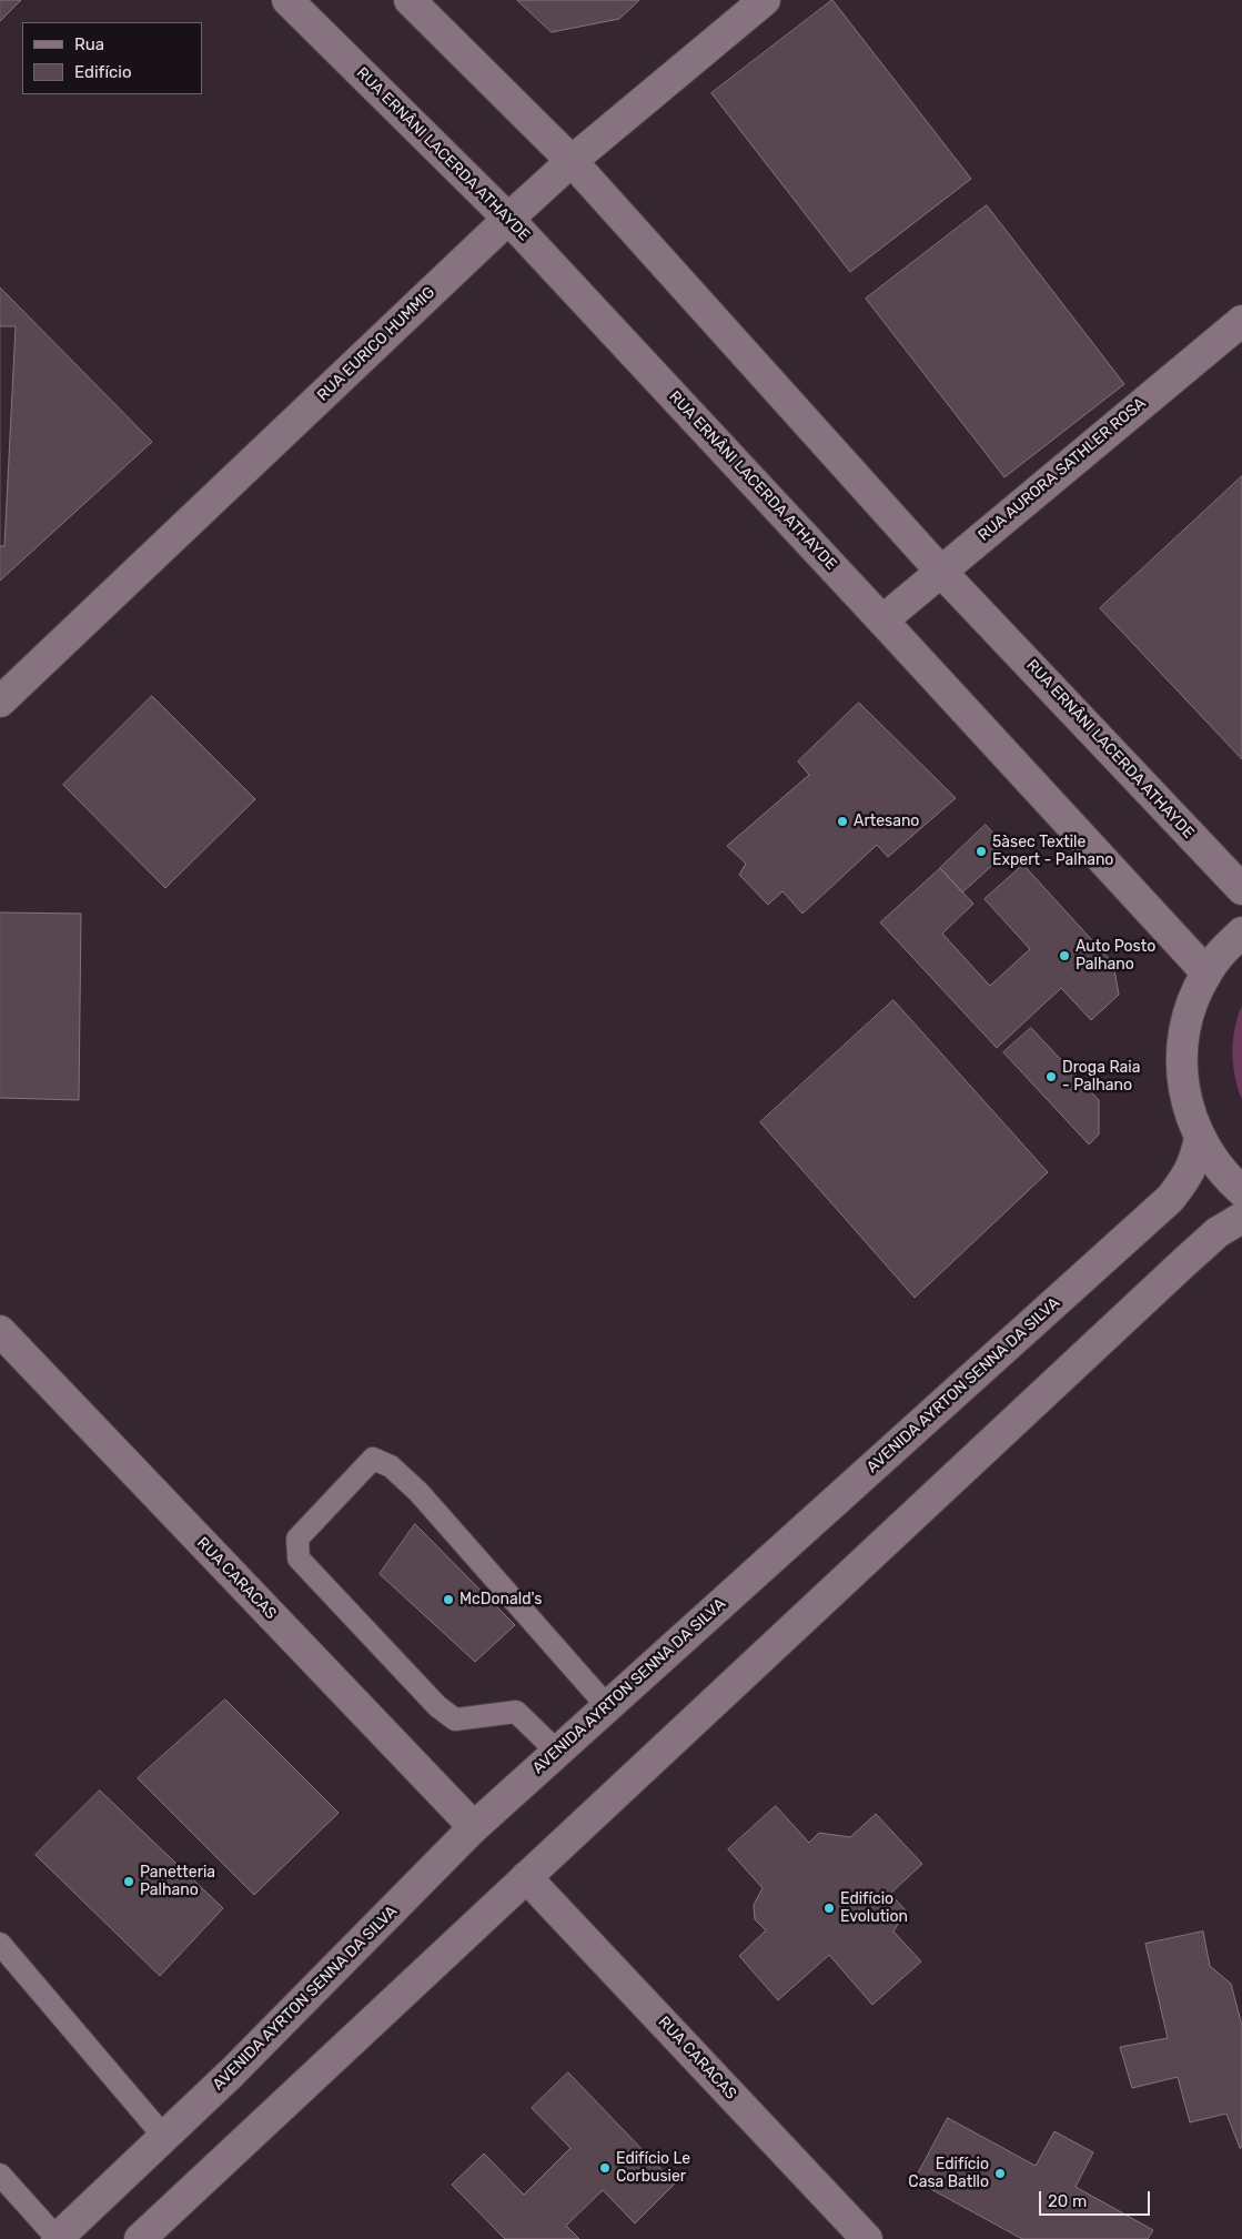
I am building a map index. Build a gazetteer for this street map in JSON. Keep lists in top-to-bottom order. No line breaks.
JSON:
{"streets":{"street":["RUA ERNÂNI LACERDA ATHAYDE","RUA EURICO HUMMIG","RUA AURORA SATHLER ROSA","AVENIDA AYRTON SENNA DA SILVA","RUA CARACAS"]},"crossings":[["RUA ERNÂNI LACERDA ATHAYDE","RUA EURICO HUMMIG"],["RUA ERNÂNI LACERDA ATHAYDE","RUA AURORA SATHLER ROSA"],["AVENIDA AYRTON SENNA DA SILVA","RUA CARACAS"]],"places":["Artesano","5àsec Textile Expert - Palhano","Auto Posto Palhano","Droga Raia - Palhano","McDonald's","Panetteria Palhano","Edifício Evolution","Edifício Le Corbusier","Edifício Casa Batllo"],"legend":["Rua","Edifício"],"scale_bar":"20 m"}
